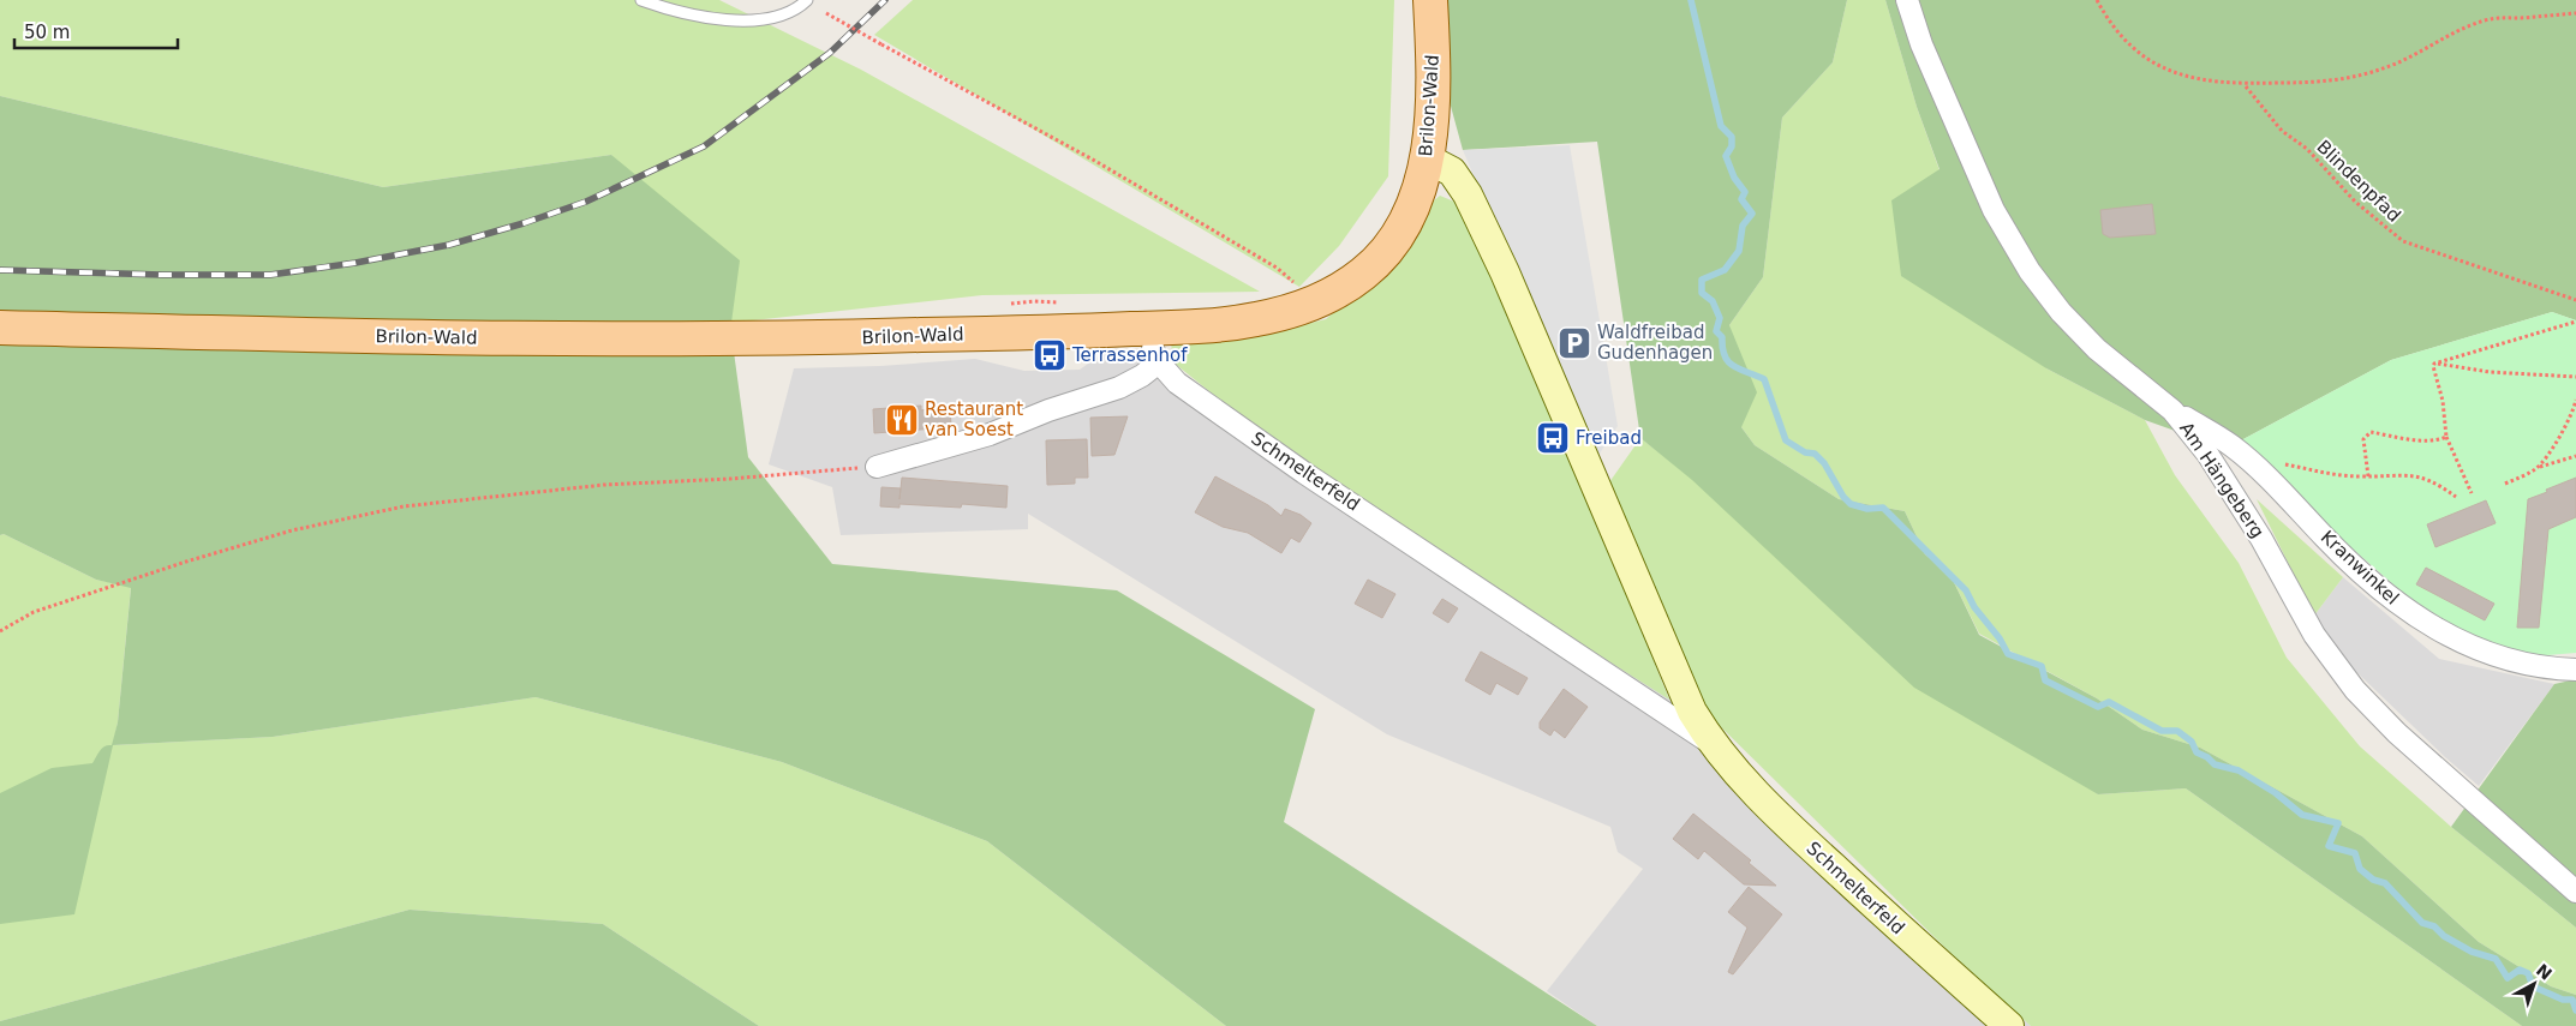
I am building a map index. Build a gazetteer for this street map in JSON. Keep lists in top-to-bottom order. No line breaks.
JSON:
{"streets":{"main road":["Brilon-Wald","Schmelterfeld"],"street":["Am Hängeberg","Kranwinkel"],"path":["Blindenpfad"]},"crossings":[["Brilon-Wald","Schmelterfeld"],["Am Hängeberg","Kranwinkel"]],"places":{"parking":["Waldfreibad Gudenhagen"],"bus stop":["Terrassenhof","Freibad"],"restaurant":["Restaurant van Soest"]},"scale_bar":"50 m","north":"top right"}
